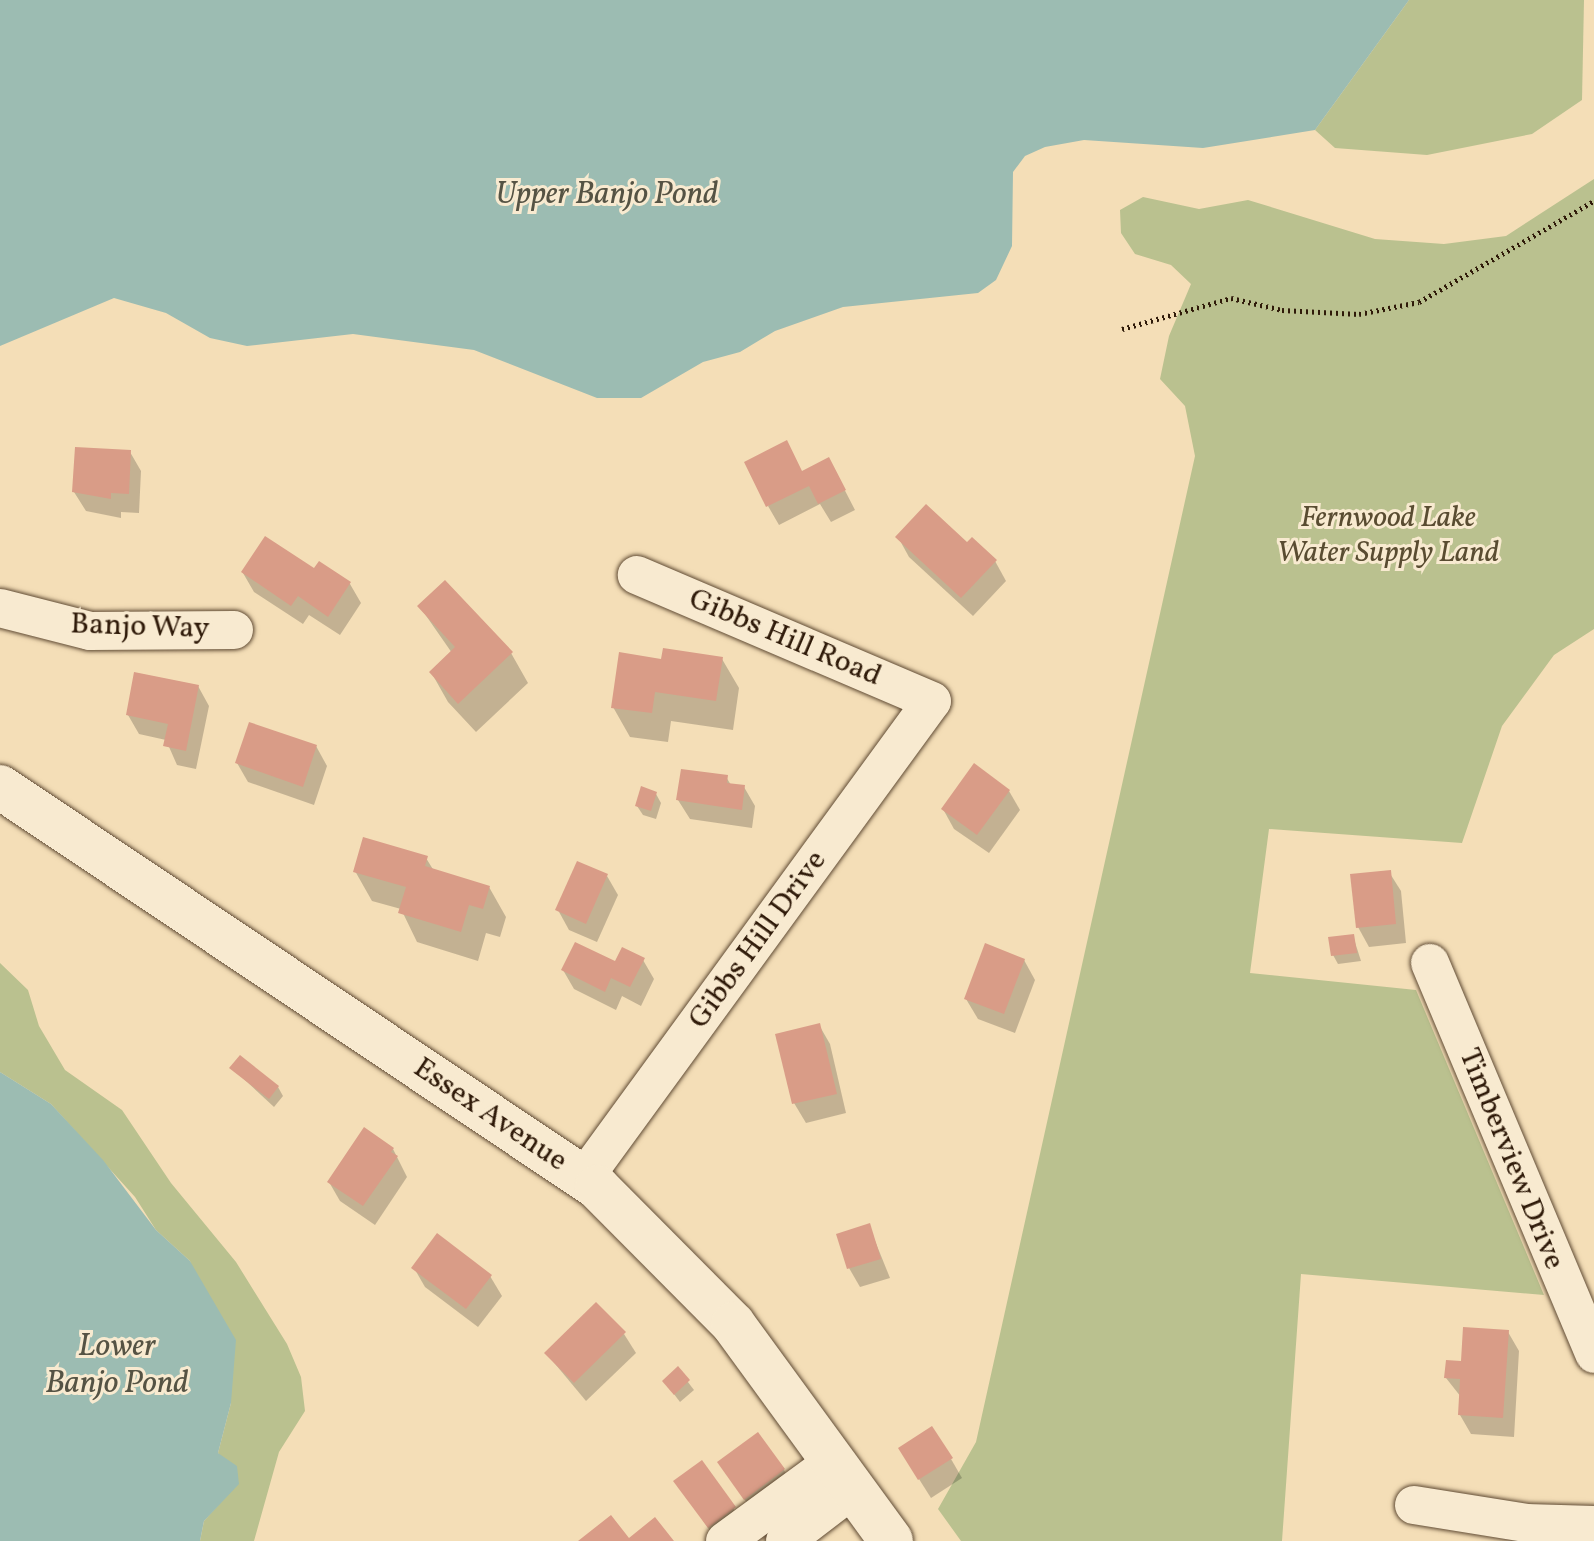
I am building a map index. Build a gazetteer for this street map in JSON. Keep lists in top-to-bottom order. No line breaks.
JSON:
{"streets":{"street":["Banjo Way","Gibbs Hill Road","Gibbs Hill Drive","Essex Avenue","Timberview Drive"]},"crossings":[["Gibbs Hill Road","Gibbs Hill Drive"],["Gibbs Hill Drive","Essex Avenue"]],"water":["Upper Banjo Pond","Lower Banjo Pond"],"parks":["Fernwood Lake Water Supply Land"]}
